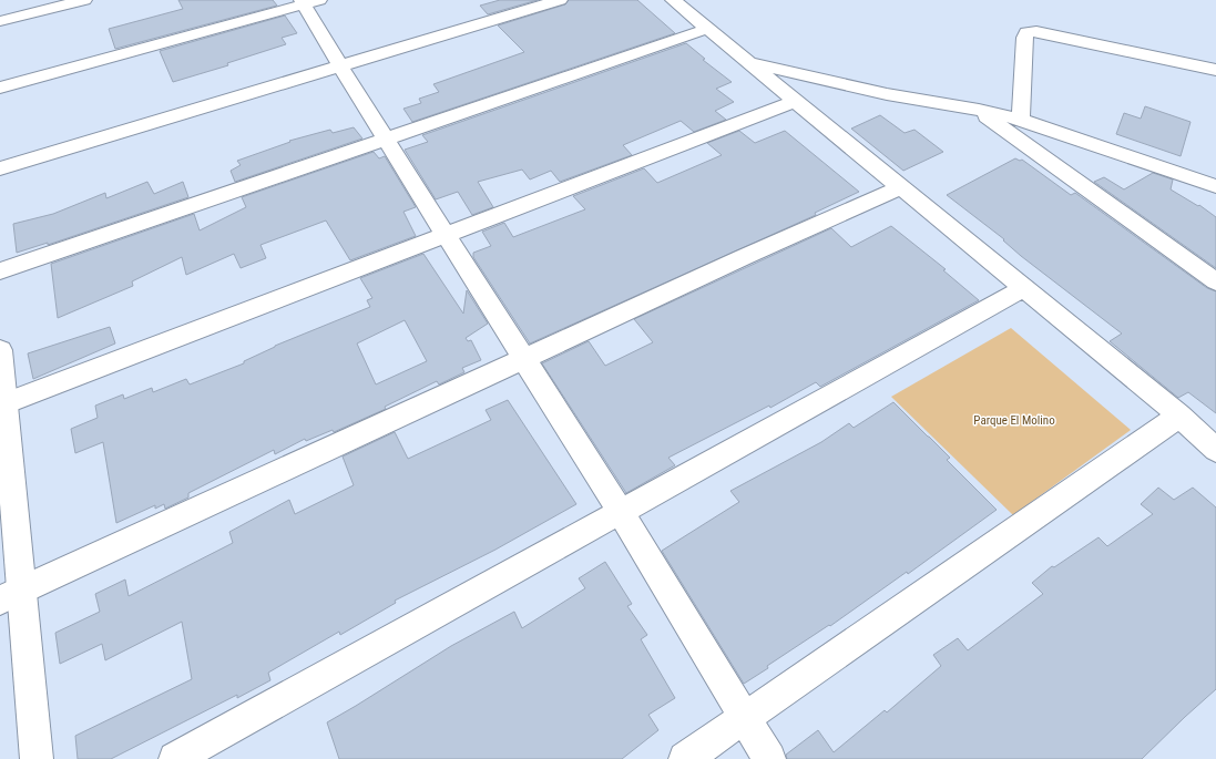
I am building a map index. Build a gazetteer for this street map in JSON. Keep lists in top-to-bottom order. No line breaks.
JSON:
{"parks":["Parque El Molino"]}
